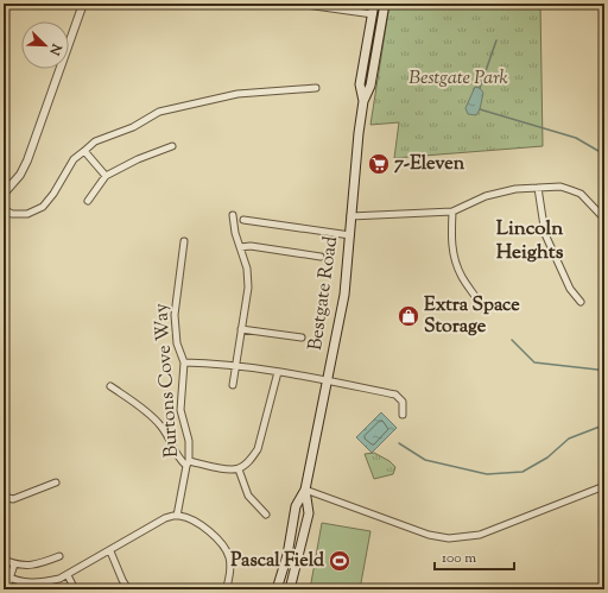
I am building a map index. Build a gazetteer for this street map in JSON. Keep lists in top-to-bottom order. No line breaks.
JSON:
{"streets":{"main road":["Bestgate Road"],"street":["Burtons Cove Way"]},"districts":["Lincoln Heights"],"parks":["Bestgate Park"],"places":{"supermarket":["7-Eleven"],"shop":["Extra Space Storage"],"sports":["Pascal Field"]},"scale_bar":"100 m","north":"bottom right"}
